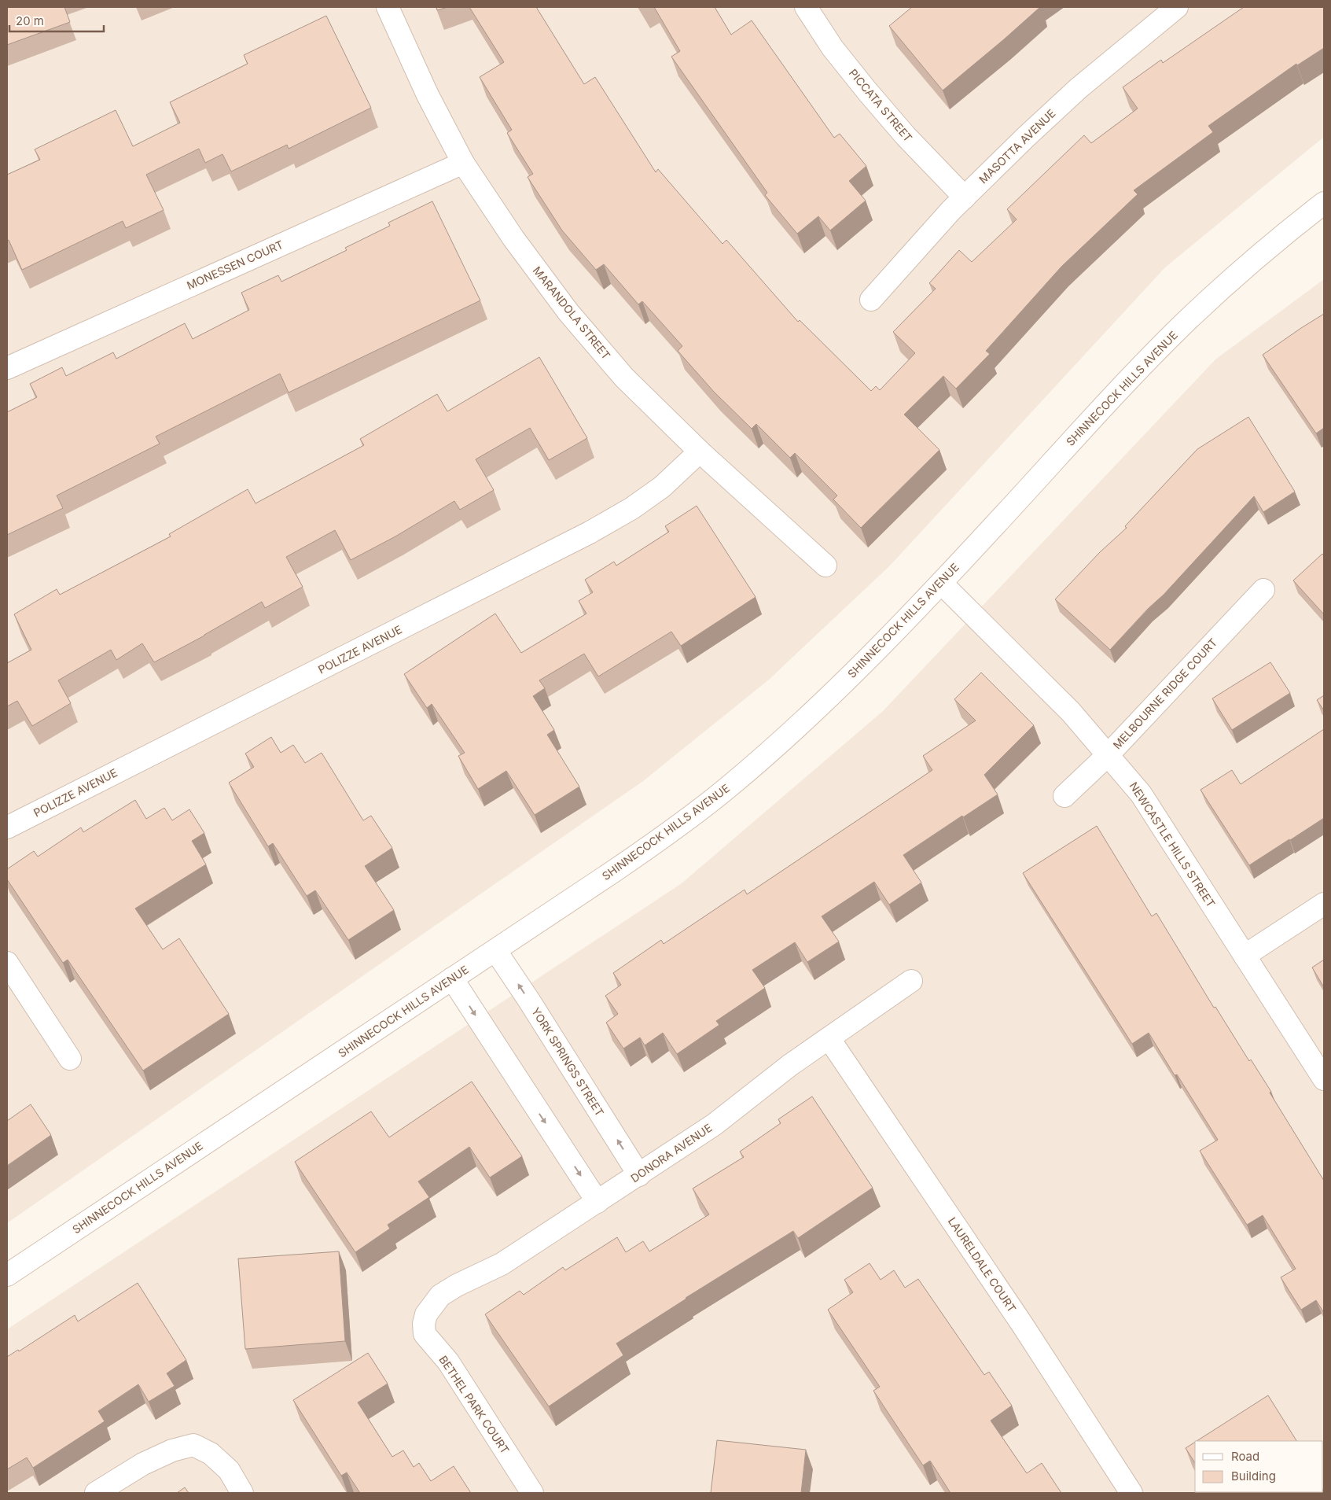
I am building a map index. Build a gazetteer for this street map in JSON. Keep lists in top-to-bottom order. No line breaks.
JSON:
{"streets":{"street":["PICCATA STREET","MASOTTA AVENUE","MONESSEN COURT","MARANDOLA STREET","SHINNECOCK HILLS AVENUE","POLIZZE AVENUE","MELBOURNE RIDGE COURT","NEWCASTLE HILLS STREET","YORK SPRINGS STREET","DONORA AVENUE","LAURELDALE COURT","BETHEL PARK COURT"]},"crossings":[["PICCATA STREET","MASOTTA AVENUE"],["MONESSEN COURT","MARANDOLA STREET"],["MARANDOLA STREET","POLIZZE AVENUE"],["SHINNECOCK HILLS AVENUE","NEWCASTLE HILLS STREET"],["SHINNECOCK HILLS AVENUE","YORK SPRINGS STREET"],["MELBOURNE RIDGE COURT","NEWCASTLE HILLS STREET"],["YORK SPRINGS STREET","DONORA AVENUE"],["DONORA AVENUE","LAURELDALE COURT"],["DONORA AVENUE","BETHEL PARK COURT"]],"legend":["Road","Building"],"scale_bar":"20 m"}
